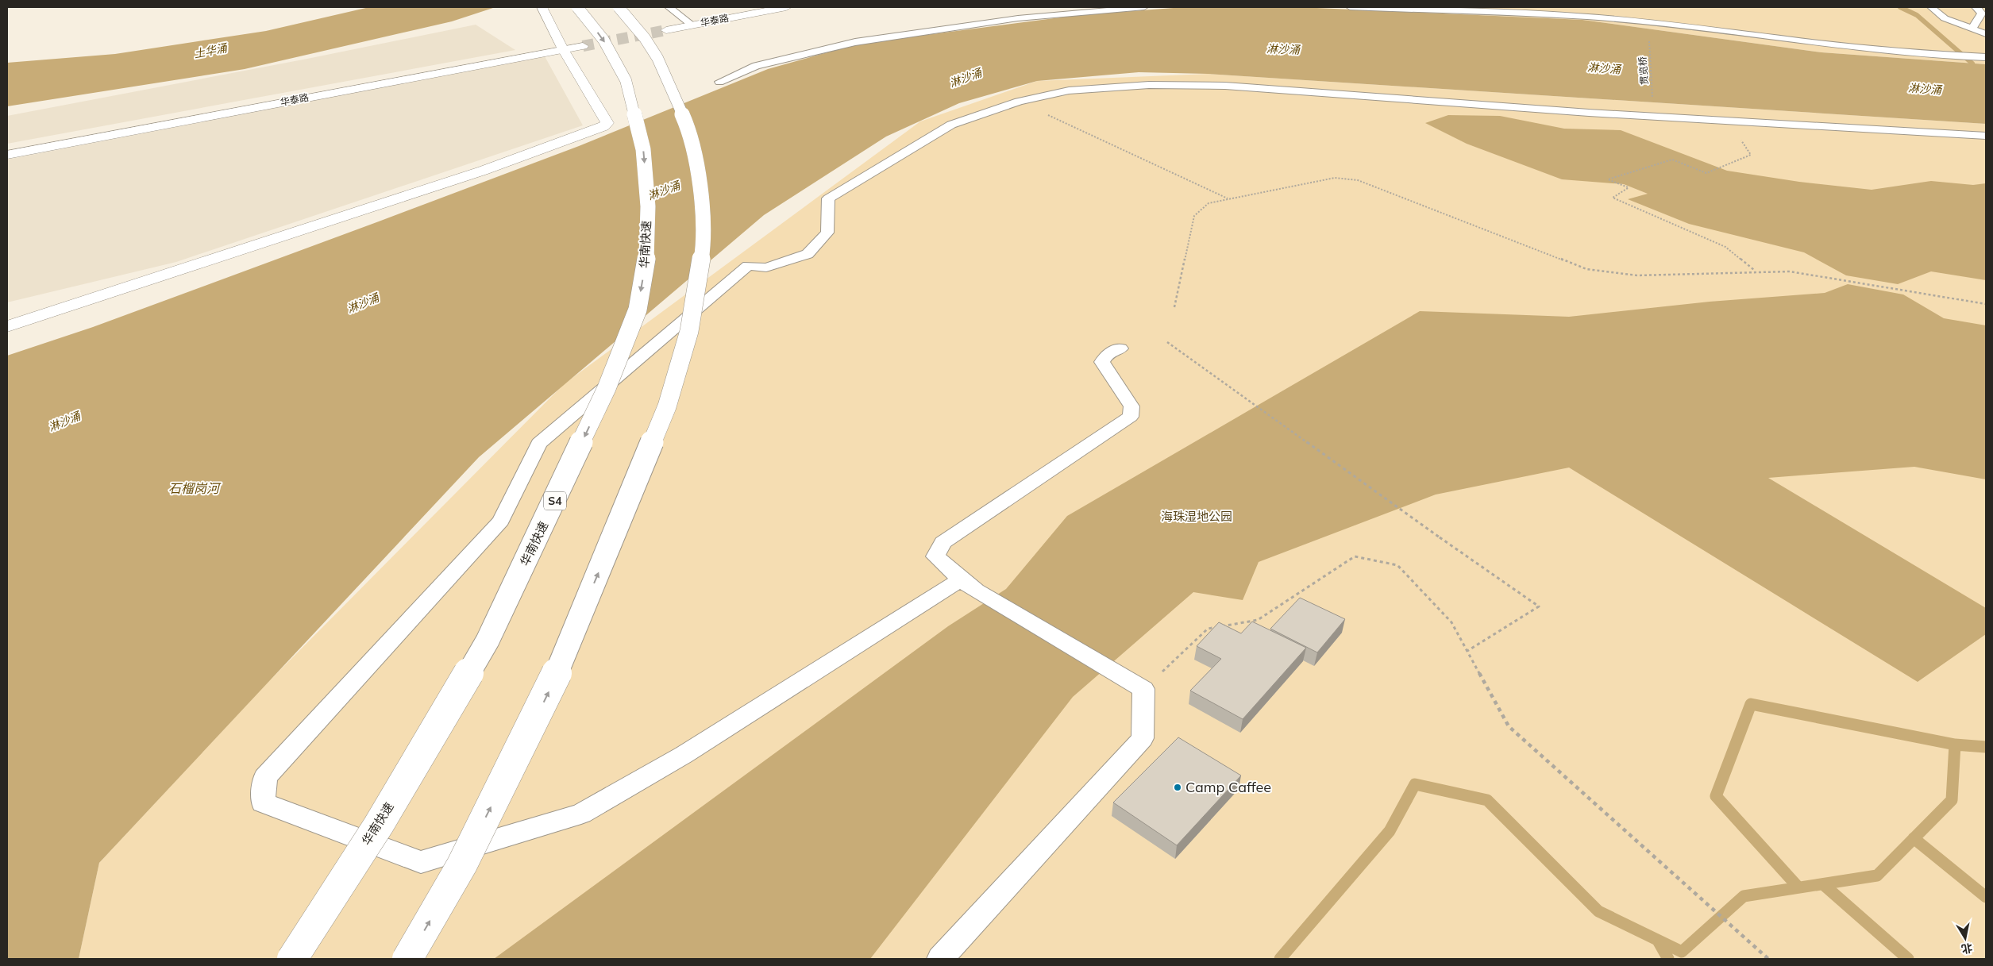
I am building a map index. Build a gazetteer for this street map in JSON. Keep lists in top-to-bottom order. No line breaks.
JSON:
{"streets":{"main road":["华泰路","华南快速","S4"],"path":["贯览桥"]},"water":["淋沙涌","土华涌","石榴岗河"],"parks":["海珠湿地公园"],"places":["Camp Caffee"],"north":"bottom"}
